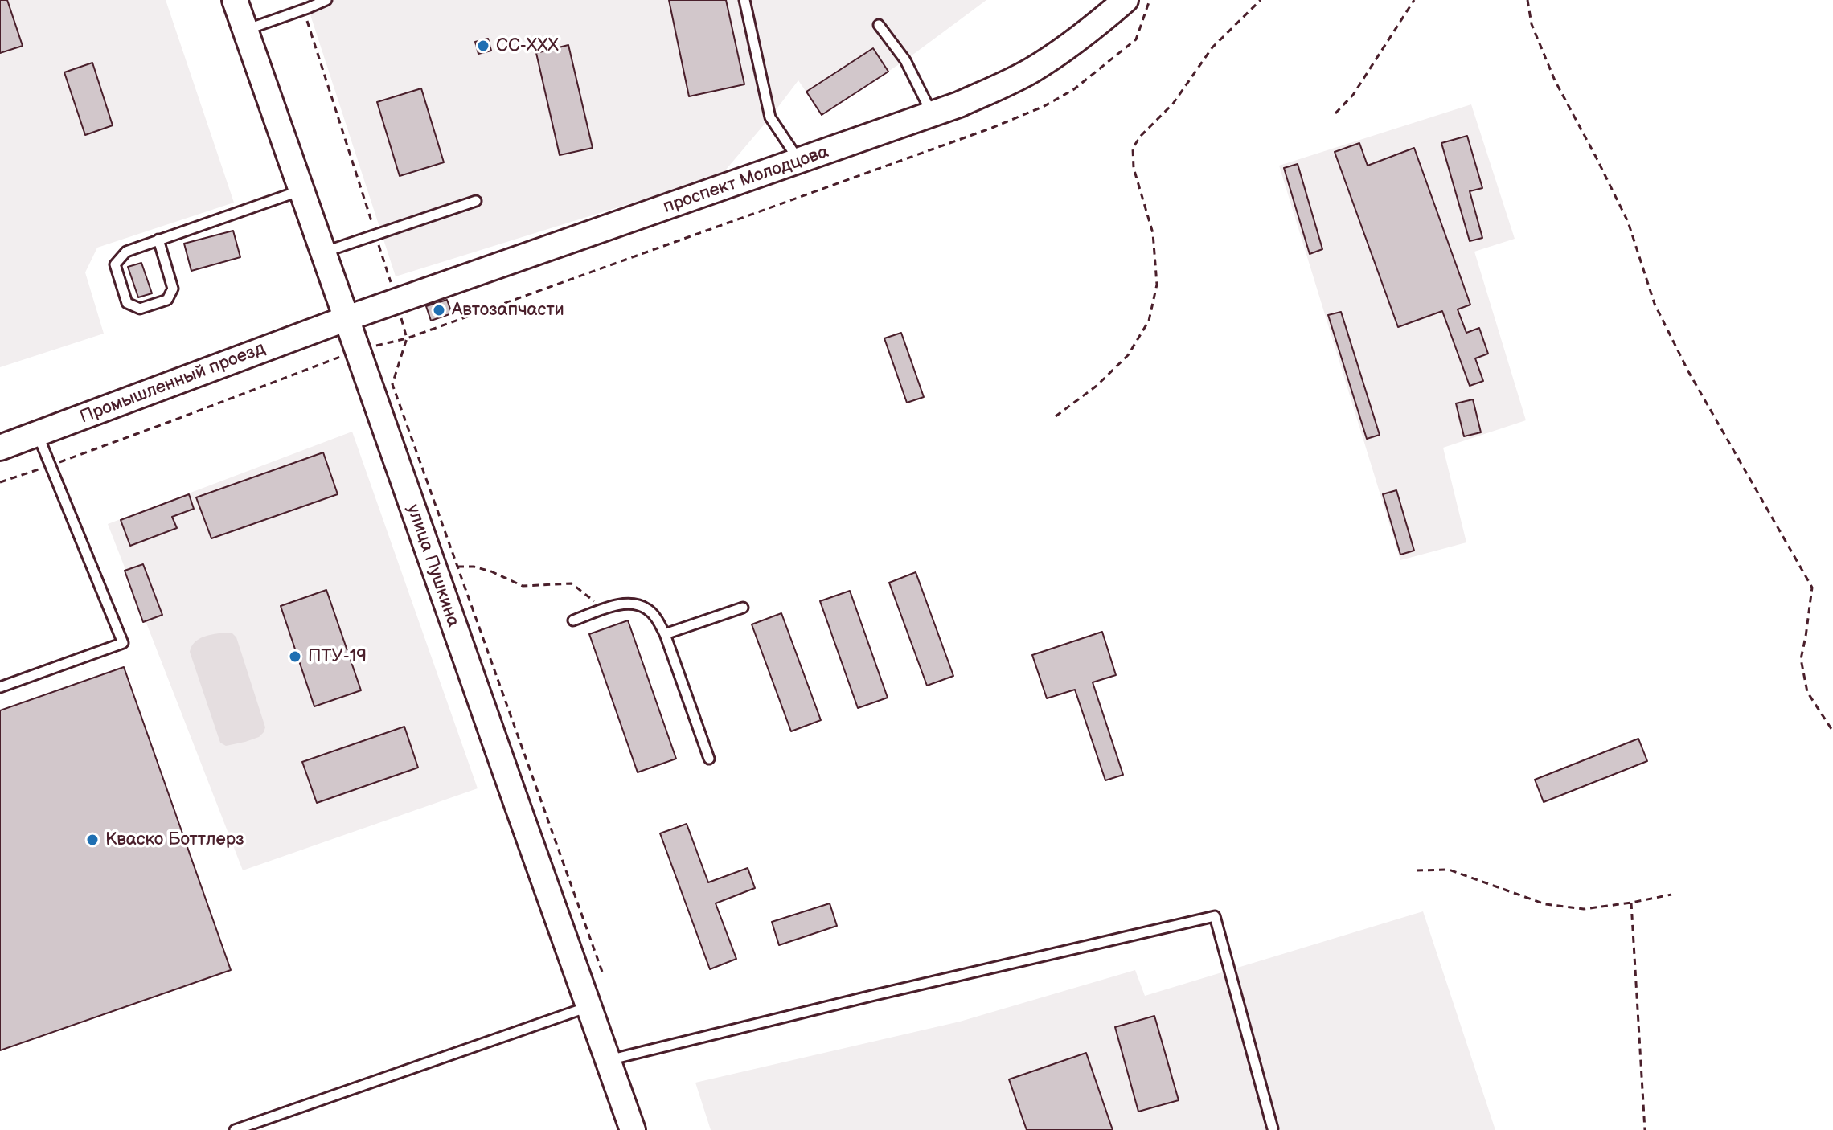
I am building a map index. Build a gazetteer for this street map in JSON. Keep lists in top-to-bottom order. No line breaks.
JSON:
{"streets":{"main road":["проспект Молодцова","Промышленный проезд","улица Пушкина"]},"crossings":[["проспект Молодцова","Промышленный проезд"],["проспект Молодцова","улица Пушкина"],["Промышленный проезд","улица Пушкина"]],"places":["СС-ХХХ","Автозапчасти","ПТУ-19","Кваско Боттлерз"]}
